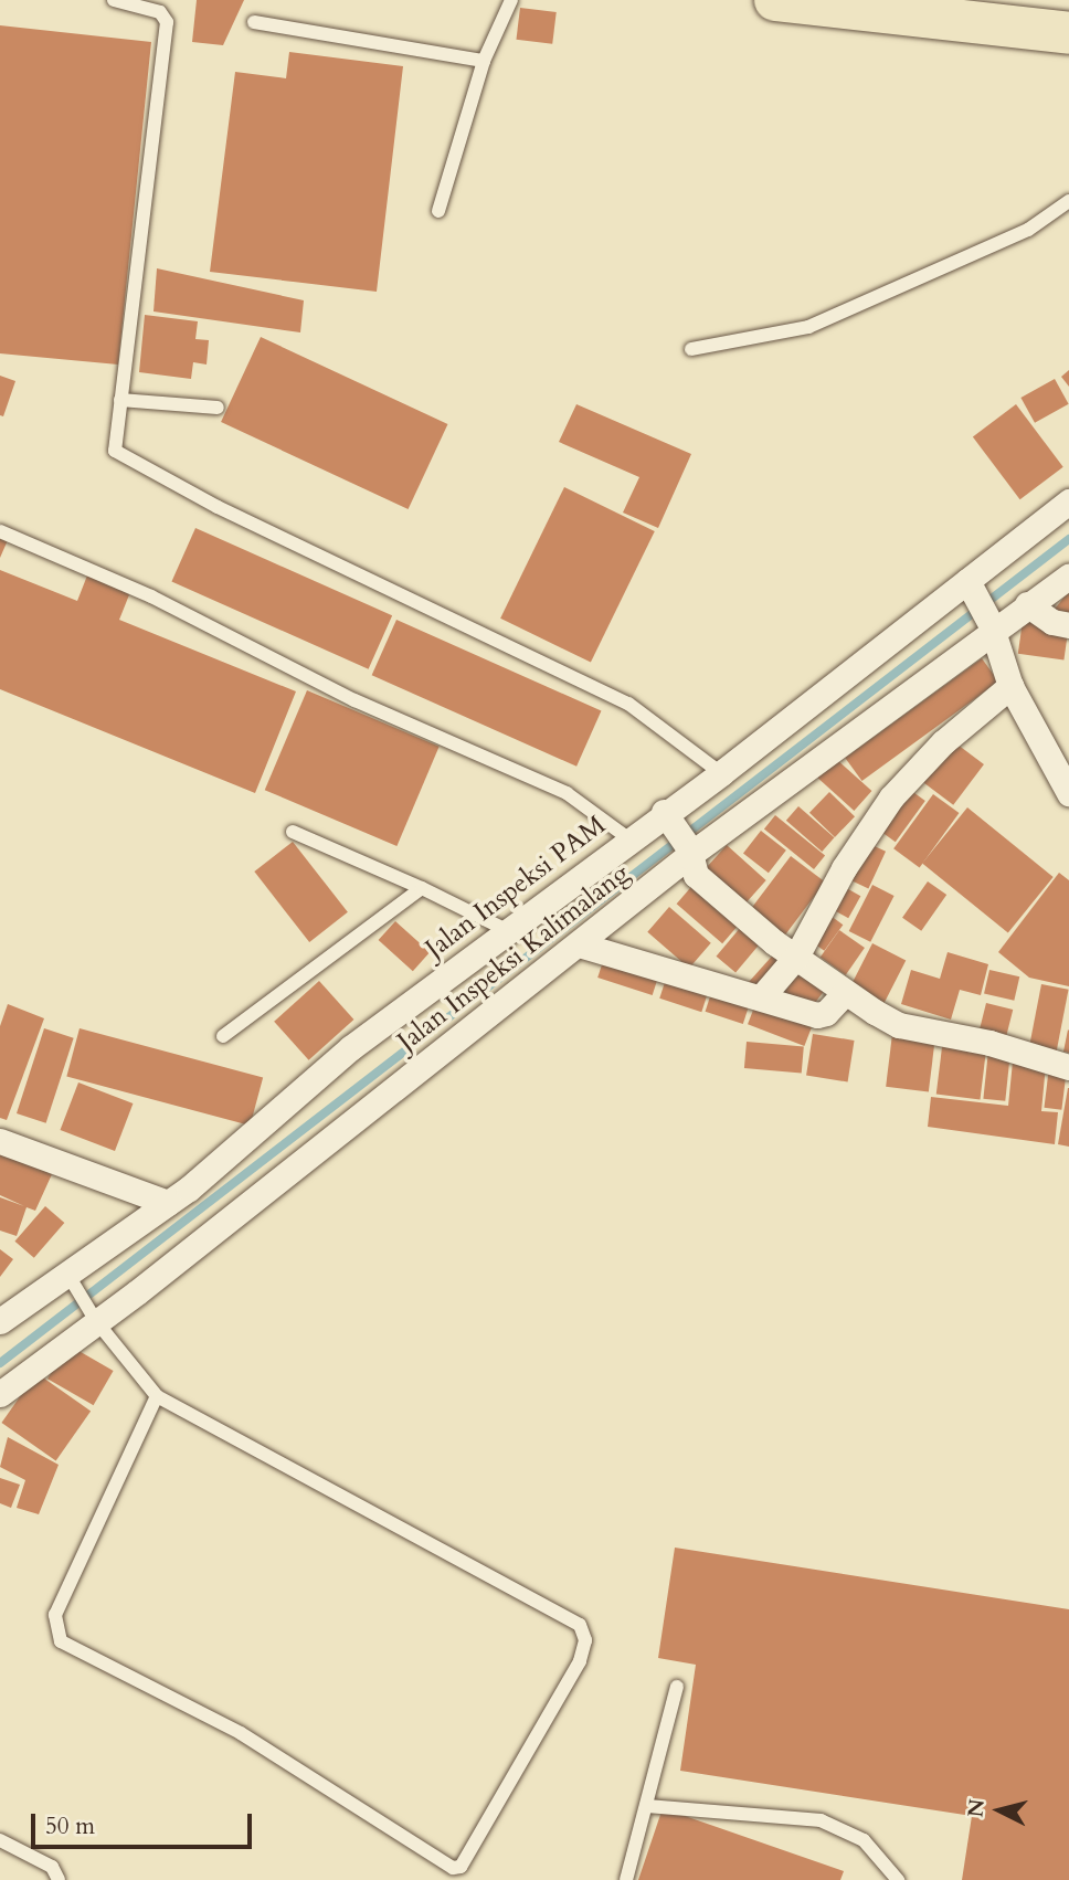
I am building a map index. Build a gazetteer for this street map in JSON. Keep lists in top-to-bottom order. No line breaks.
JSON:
{"streets":{"street":["Jalan Inspeksi PAM","Jalan Inspeksi Kalimalang"]},"scale_bar":"50 m","north":"left"}
